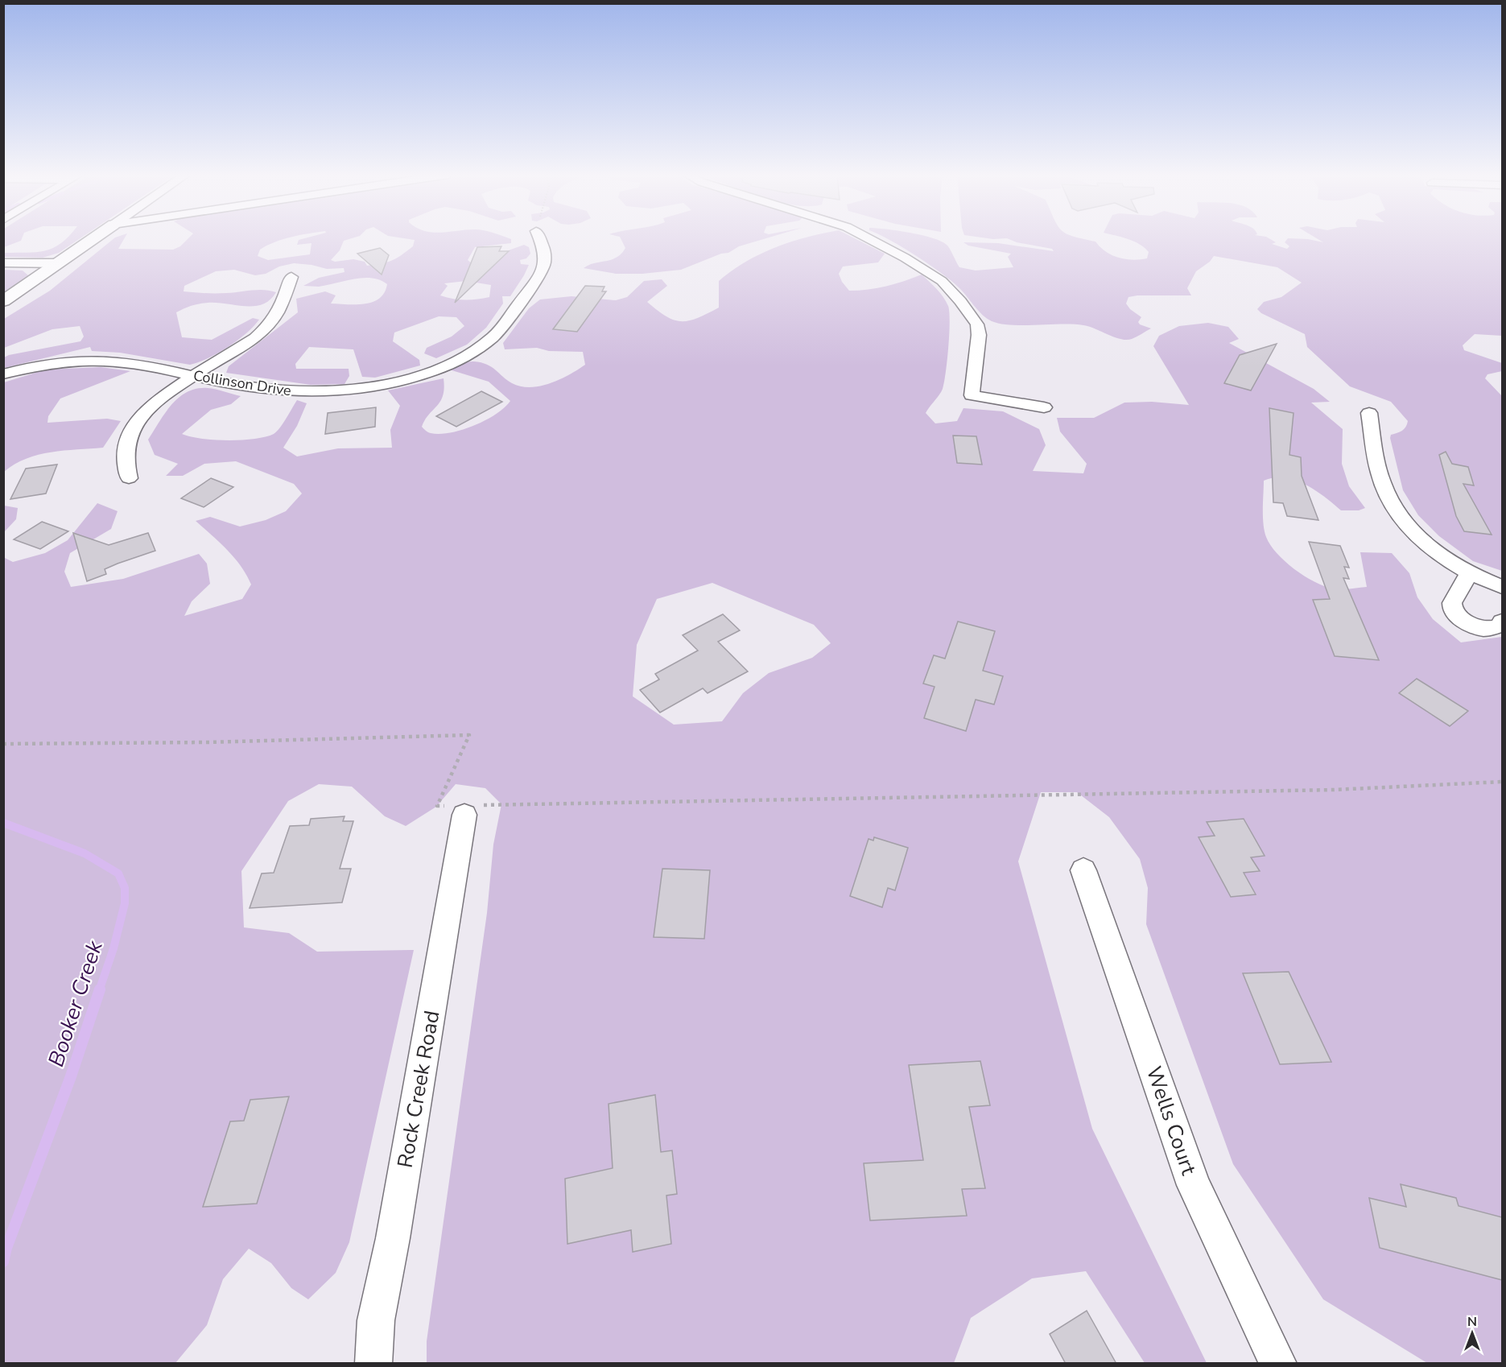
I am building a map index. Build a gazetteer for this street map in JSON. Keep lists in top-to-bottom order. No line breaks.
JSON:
{"streets":{"street":["Collinson Drive","Rock Creek Road","Wells Court"]},"water":["Booker Creek"],"north":"top"}
